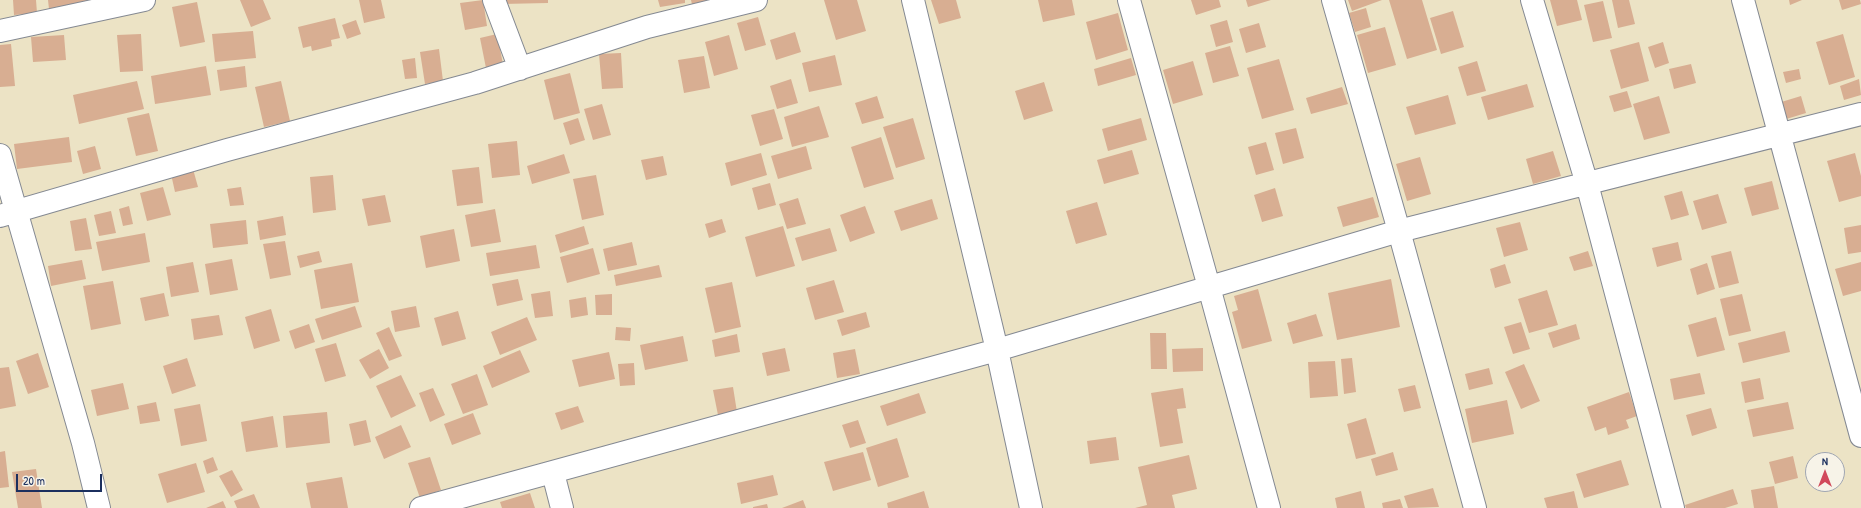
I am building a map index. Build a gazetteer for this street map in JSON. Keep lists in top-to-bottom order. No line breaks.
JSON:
{"scale_bar":"20 m","north":"top"}
